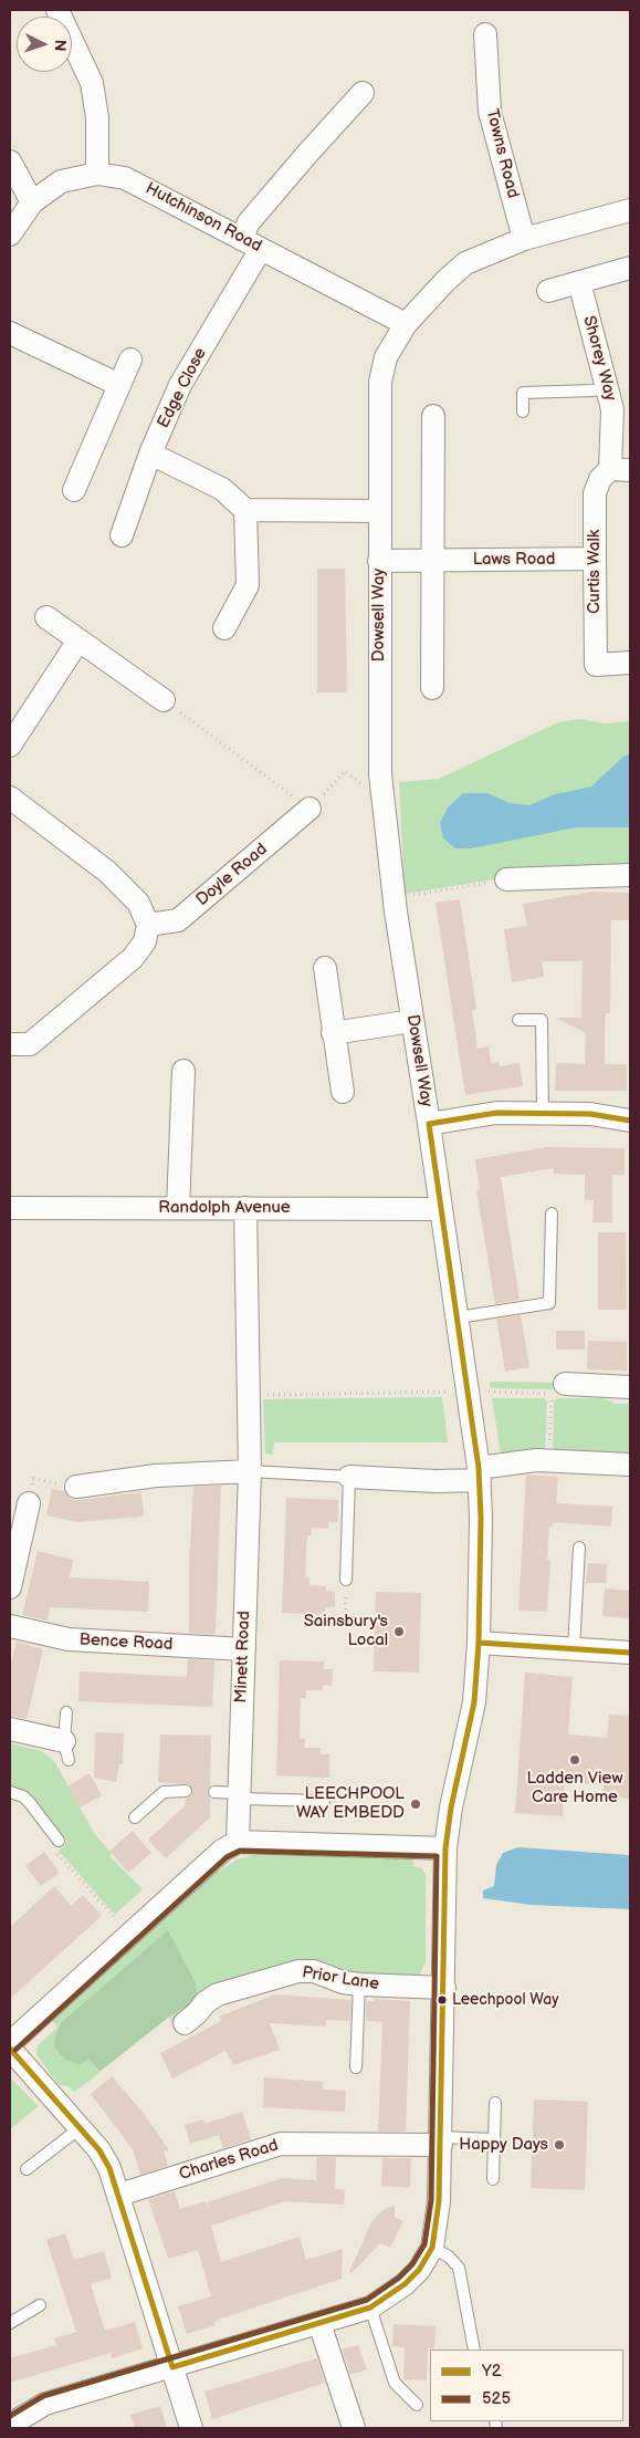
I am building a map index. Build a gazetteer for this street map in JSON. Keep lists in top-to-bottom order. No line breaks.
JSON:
{"streets":{"street":["Towns Road","Hutchinson Road","Shorey Way","Edge Close","Laws Road","Curtis Walk","Dowsell Way","Doyle Road","Randolph Avenue","Bence Road","Minett Road","Prior Lane","Charles Road"]},"crossings":[["Towns Road","Dowsell Way"],["Hutchinson Road","Edge Close"],["Hutchinson Road","Dowsell Way"],["Shorey Way","Curtis Walk"],["Laws Road","Curtis Walk"],["Laws Road","Dowsell Way"],["Dowsell Way","Randolph Avenue"],["Dowsell Way","Prior Lane"],["Dowsell Way","Charles Road"],["Randolph Avenue","Minett Road"],["Bence Road","Minett Road"]],"places":["Sainsbury's Local","Ladden View Care Home","LEECHPOOL WAY EMBEDD","Leechpool Way","Happy Days"],"lines":["transit line Y2","transit line 525"],"legend":["Y2","525"],"north":"right"}
